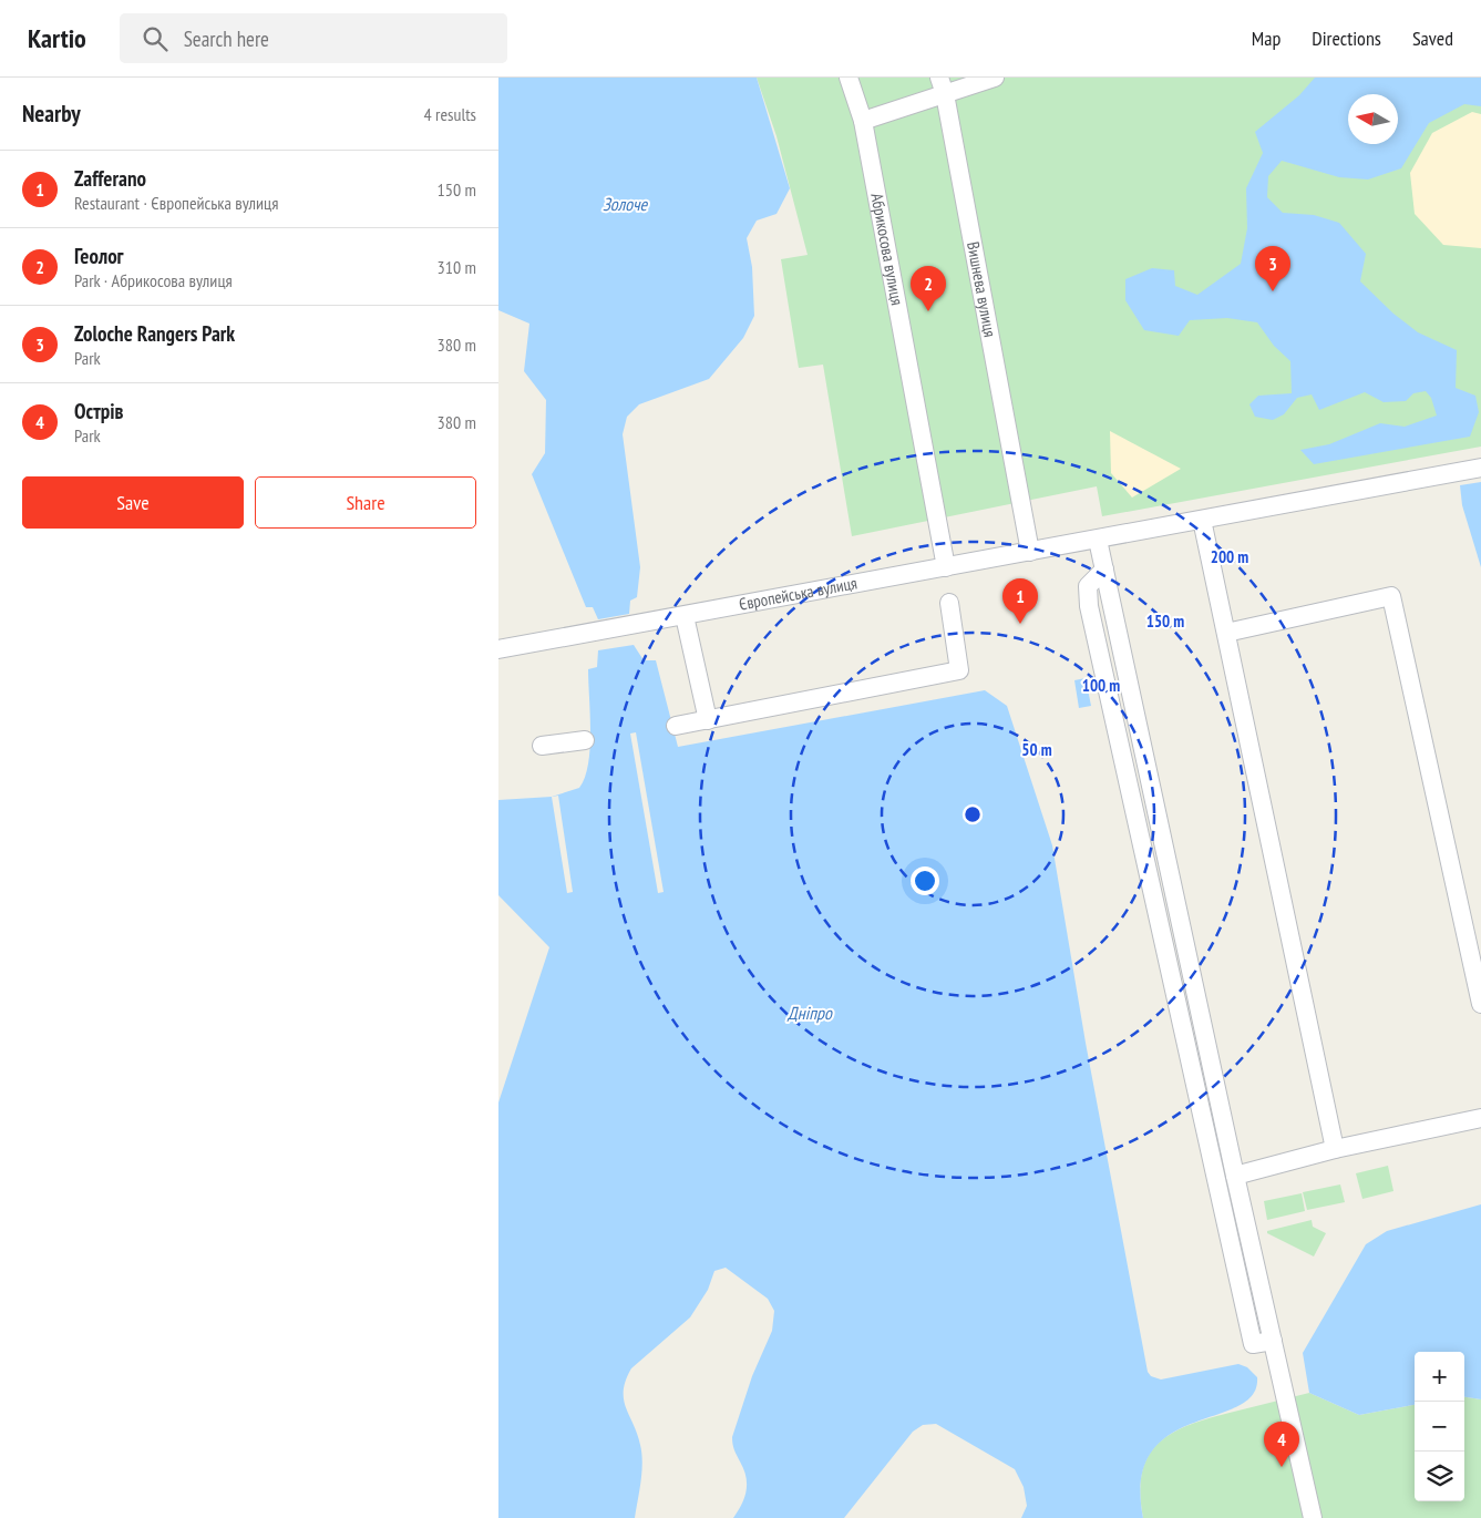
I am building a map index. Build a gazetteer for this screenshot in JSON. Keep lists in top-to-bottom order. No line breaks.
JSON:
{"streets":{"street":["Абрикосова вулиця","Вишнева вулиця","Європейська вулиця"]},"crossings":[["Абрикосова вулиця","Європейська вулиця"],["Вишнева вулиця","Європейська вулиця"]],"water":["Золоче","Дніпро"],"north":"left","page":{"header":"Kartio","search":"Search here","nav":["Map","Directions","Saved"],"heading":["Nearby","4 results"],"list":[{"mark":"1","name":"Zafferano","note":"Restaurant · Європейська вулиця","value":"150 m"},{"mark":"2","name":"Геолог","note":"Park · Абрикосова вулиця","value":"310 m"},{"mark":"3","name":"Zoloche Rangers Park","note":"Park","value":"380 m"},{"mark":"4","name":"Острів","note":"Park","value":"380 m"}],"pins":["3","2","1","4"],"buttons":["Save","Share"],"map_buttons":["+","−"]},"rings":["200 m","150 m","100 m","50 m"]}
